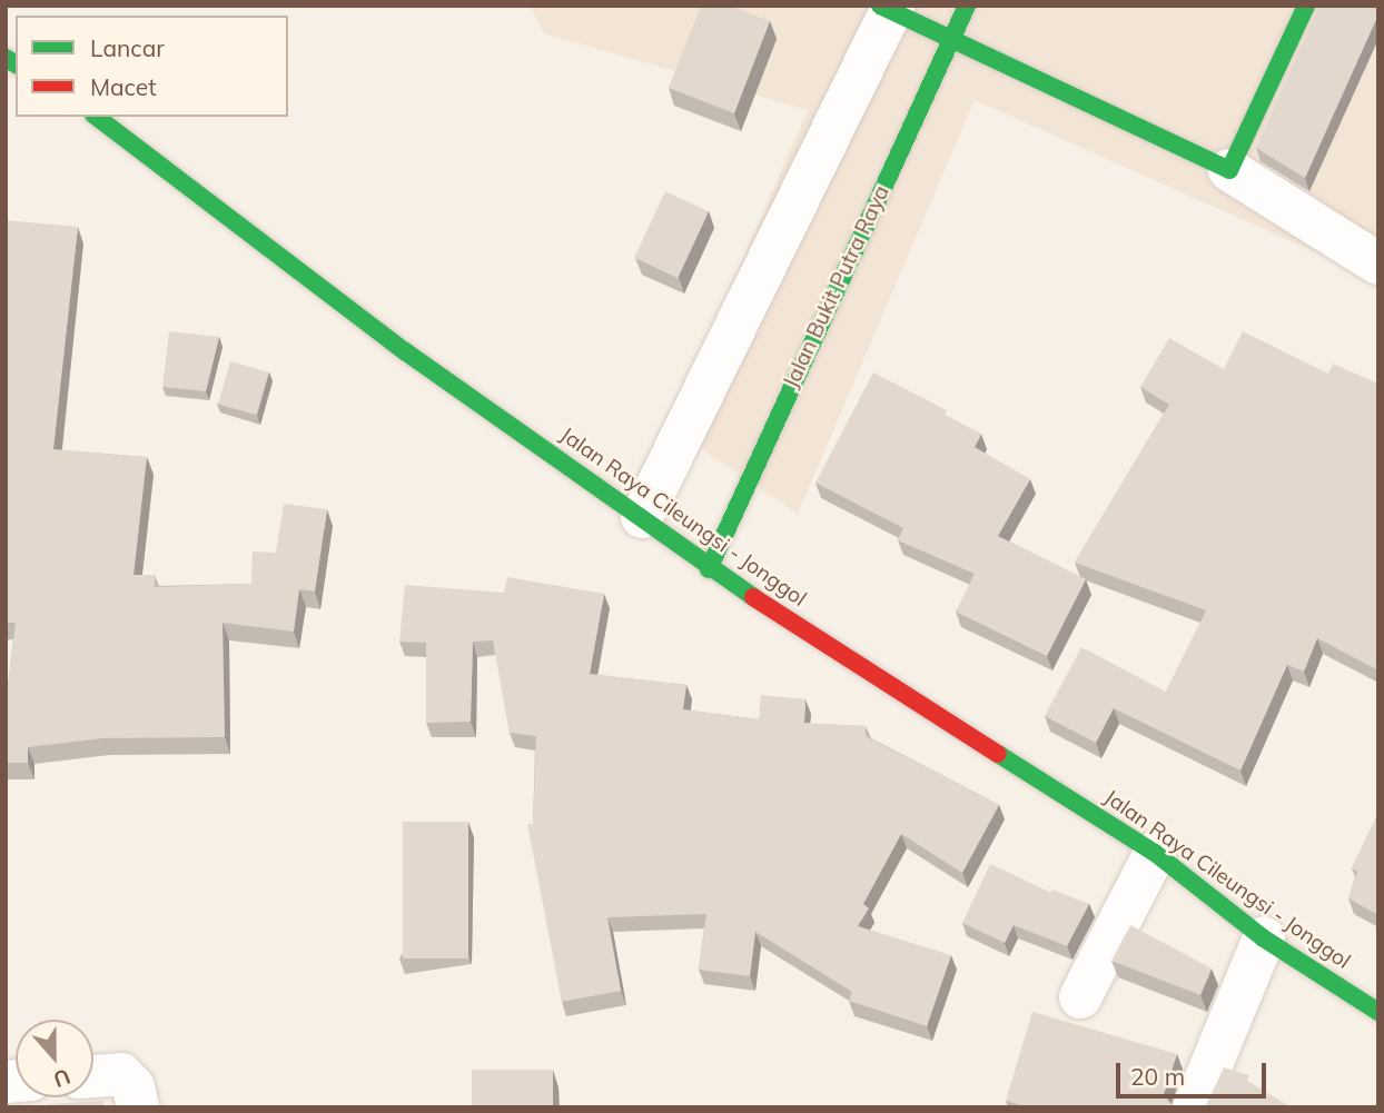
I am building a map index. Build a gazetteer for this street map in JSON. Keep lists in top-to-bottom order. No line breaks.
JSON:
{"streets":{"main road":["Jalan Bukit Putra Raya","Jalan Raya Cileungsi - Jonggol"]},"crossings":[["Jalan Bukit Putra Raya","Jalan Raya Cileungsi - Jonggol"]],"legend":["Lancar","Macet"],"scale_bar":"20 m","north":"bottom"}
